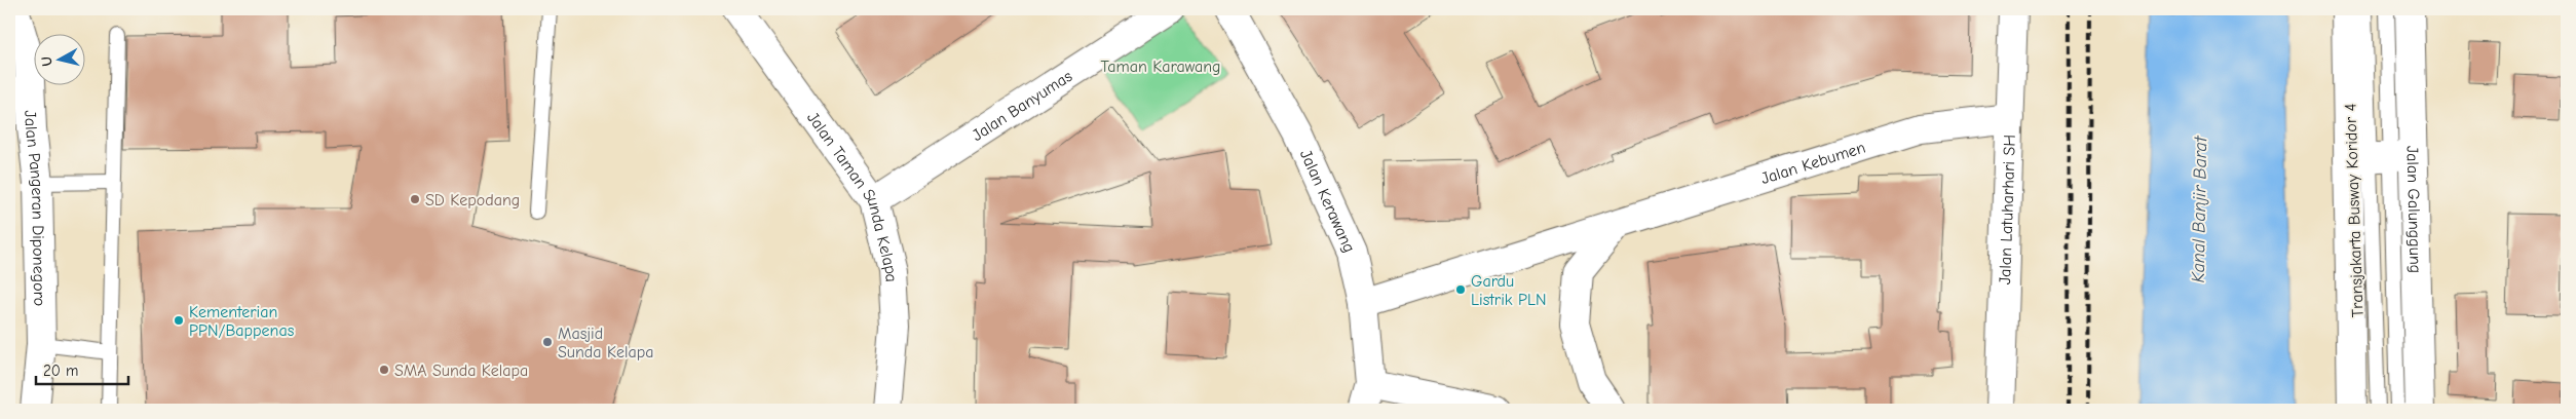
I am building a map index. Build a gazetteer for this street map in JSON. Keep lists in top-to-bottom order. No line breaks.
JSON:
{"streets":{"street":["Jalan Banyumas","Jalan Kebumen","Jalan Taman Sunda Kelapa","Jalan Kerawang","Jalan Pangeran Diponegoro","Jalan Latuharhari SH","Jalan Galunggung"],"lane":["Transjakarta Busway Koridor 4"]},"crossings":[["Jalan Banyumas","Jalan Taman Sunda Kelapa"],["Jalan Kebumen","Jalan Kerawang"],["Jalan Kebumen","Jalan Latuharhari SH"],["Jalan Galunggung","Transjakarta Busway Koridor 4"]],"water":["Kanal Banjir Barat"],"parks":["Taman Karawang"],"places":["SD Kepodang","Gardu Listrik PLN","Kementerian PPN/Bappenas","Masjid Sunda Kelapa","SMA Sunda Kelapa"],"scale_bar":"20 m","north":"left"}
